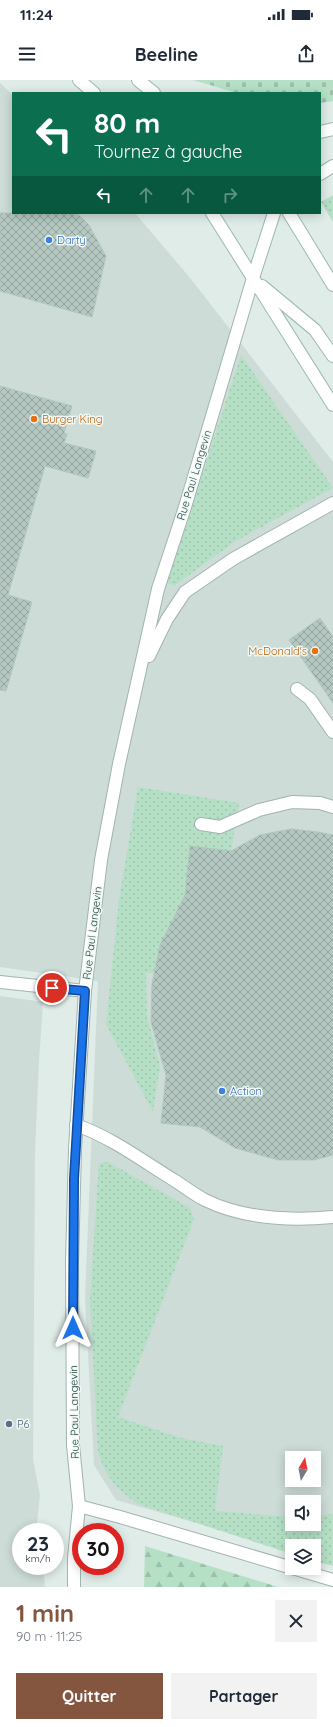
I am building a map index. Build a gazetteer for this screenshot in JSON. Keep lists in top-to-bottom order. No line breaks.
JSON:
{"streets":{"street":["Rue Paul Langevin"]},"places":["Darty","Burger King","McDonald's","Action","P6"],"north":"top","page":{"status":"11:24","header":"Beeline","turn":["80 m","Tournez à gauche"],"speed":"23 km/h","limit":"30","heading":["1 min","90 m · 11:25"],"buttons":["Quitter","Partager"]}}
